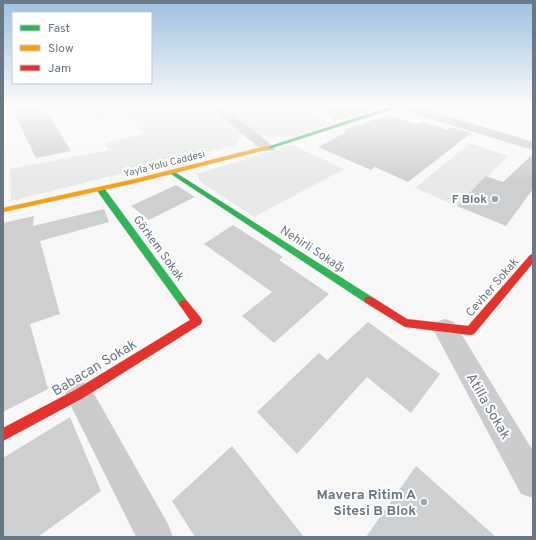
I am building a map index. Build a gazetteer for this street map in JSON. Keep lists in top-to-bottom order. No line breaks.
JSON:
{"streets":{"street":["Yayla Yolu Caddesi","Görkem Sokak","Nehirli Sokağı","Cevher Sokak","Babacan Sokak","Atilla Sokak"]},"crossings":[["Yayla Yolu Caddesi","Görkem Sokak"],["Yayla Yolu Caddesi","Nehirli Sokağı"],["Görkem Sokak","Babacan Sokak"],["Nehirli Sokağı","Cevher Sokak"],["Nehirli Sokağı","Atilla Sokak"],["Cevher Sokak","Atilla Sokak"]],"places":["F Blok","Mavera Ritim A Sitesi B Blok"],"legend":["Fast","Slow","Jam"]}
